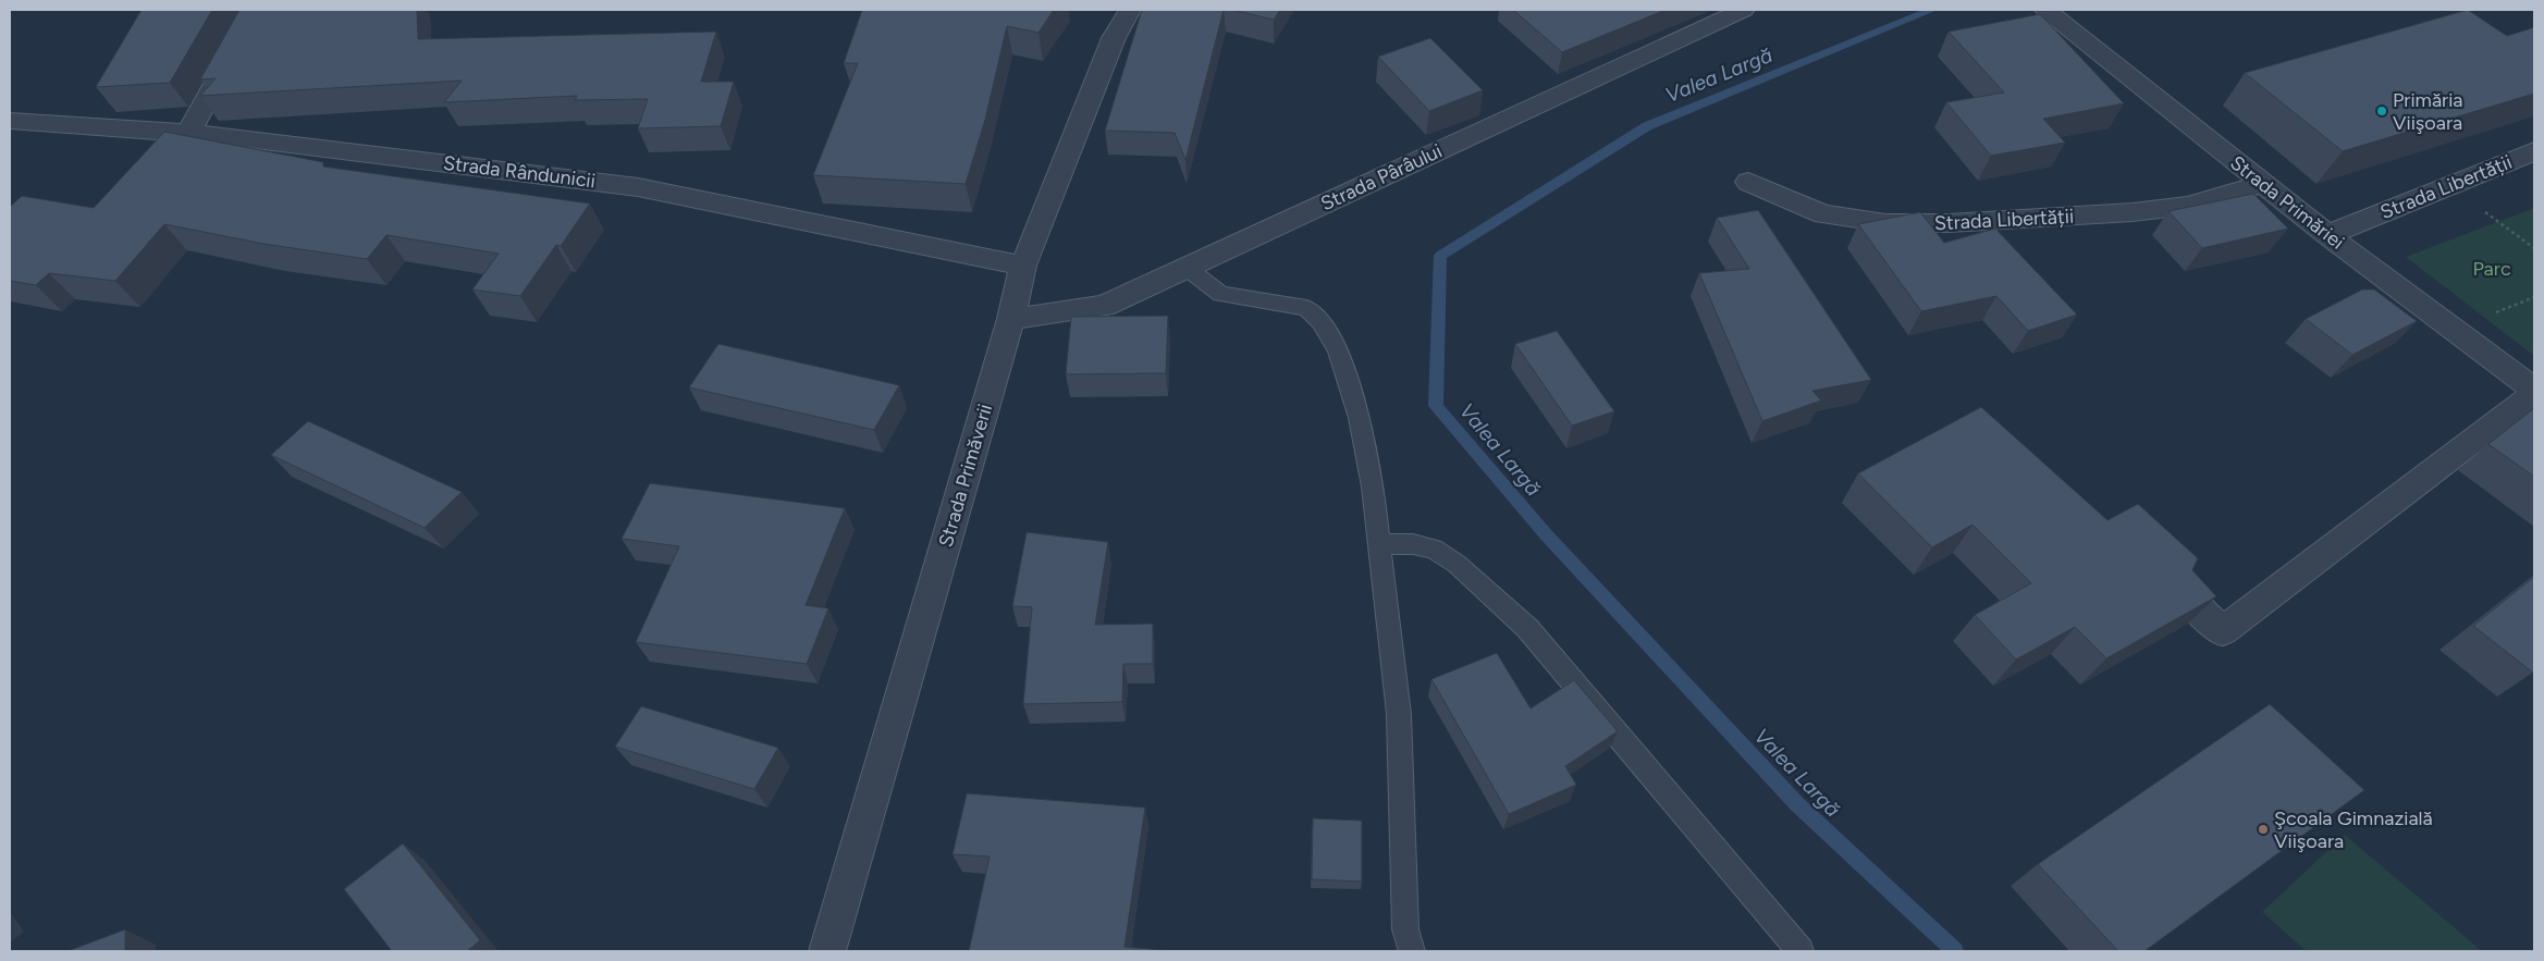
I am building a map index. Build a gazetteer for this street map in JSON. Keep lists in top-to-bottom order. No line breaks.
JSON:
{"streets":{"street":["Strada Rândunicii","Strada Pârâului","Strada Libertății","Strada Primăriei","Strada Primăverii"]},"crossings":[["Strada Rândunicii","Strada Primăverii"],["Strada Pârâului","Strada Primăverii"],["Strada Libertății","Strada Primăriei"]],"water":["Valea Largă"],"parks":["Parc"],"places":["Primăria Viişoara","Şcoala Gimnazială Viişoara"]}
